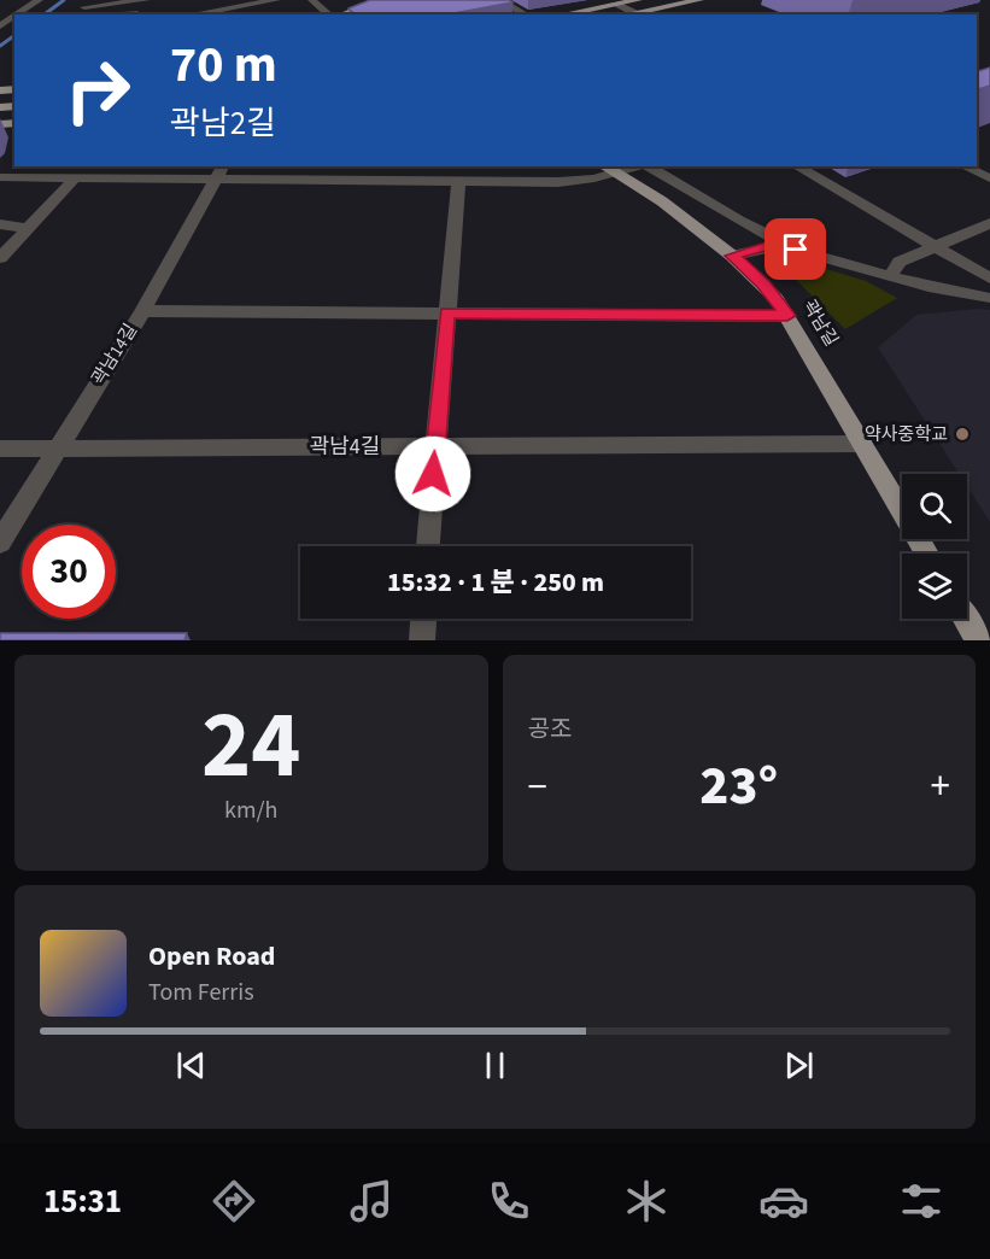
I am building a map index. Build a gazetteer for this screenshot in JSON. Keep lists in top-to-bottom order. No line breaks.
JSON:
{"streets":{"main road":["곽남길"],"street":["곽남14길","곽남4길"]},"crossings":[["곽남길","곽남4길"],["곽남14길","곽남4길"]],"places":["약사중학교"],"page":{"turn":["70 m","곽남2길"],"limit":"30","trip":"15:32 · 1 분 · 250 m","tile":[["24","km/h"],"공조"],"heat":["−","23°","+"],"song":["Open Road","Tom Ferris"],"tabs":"15:31"}}
